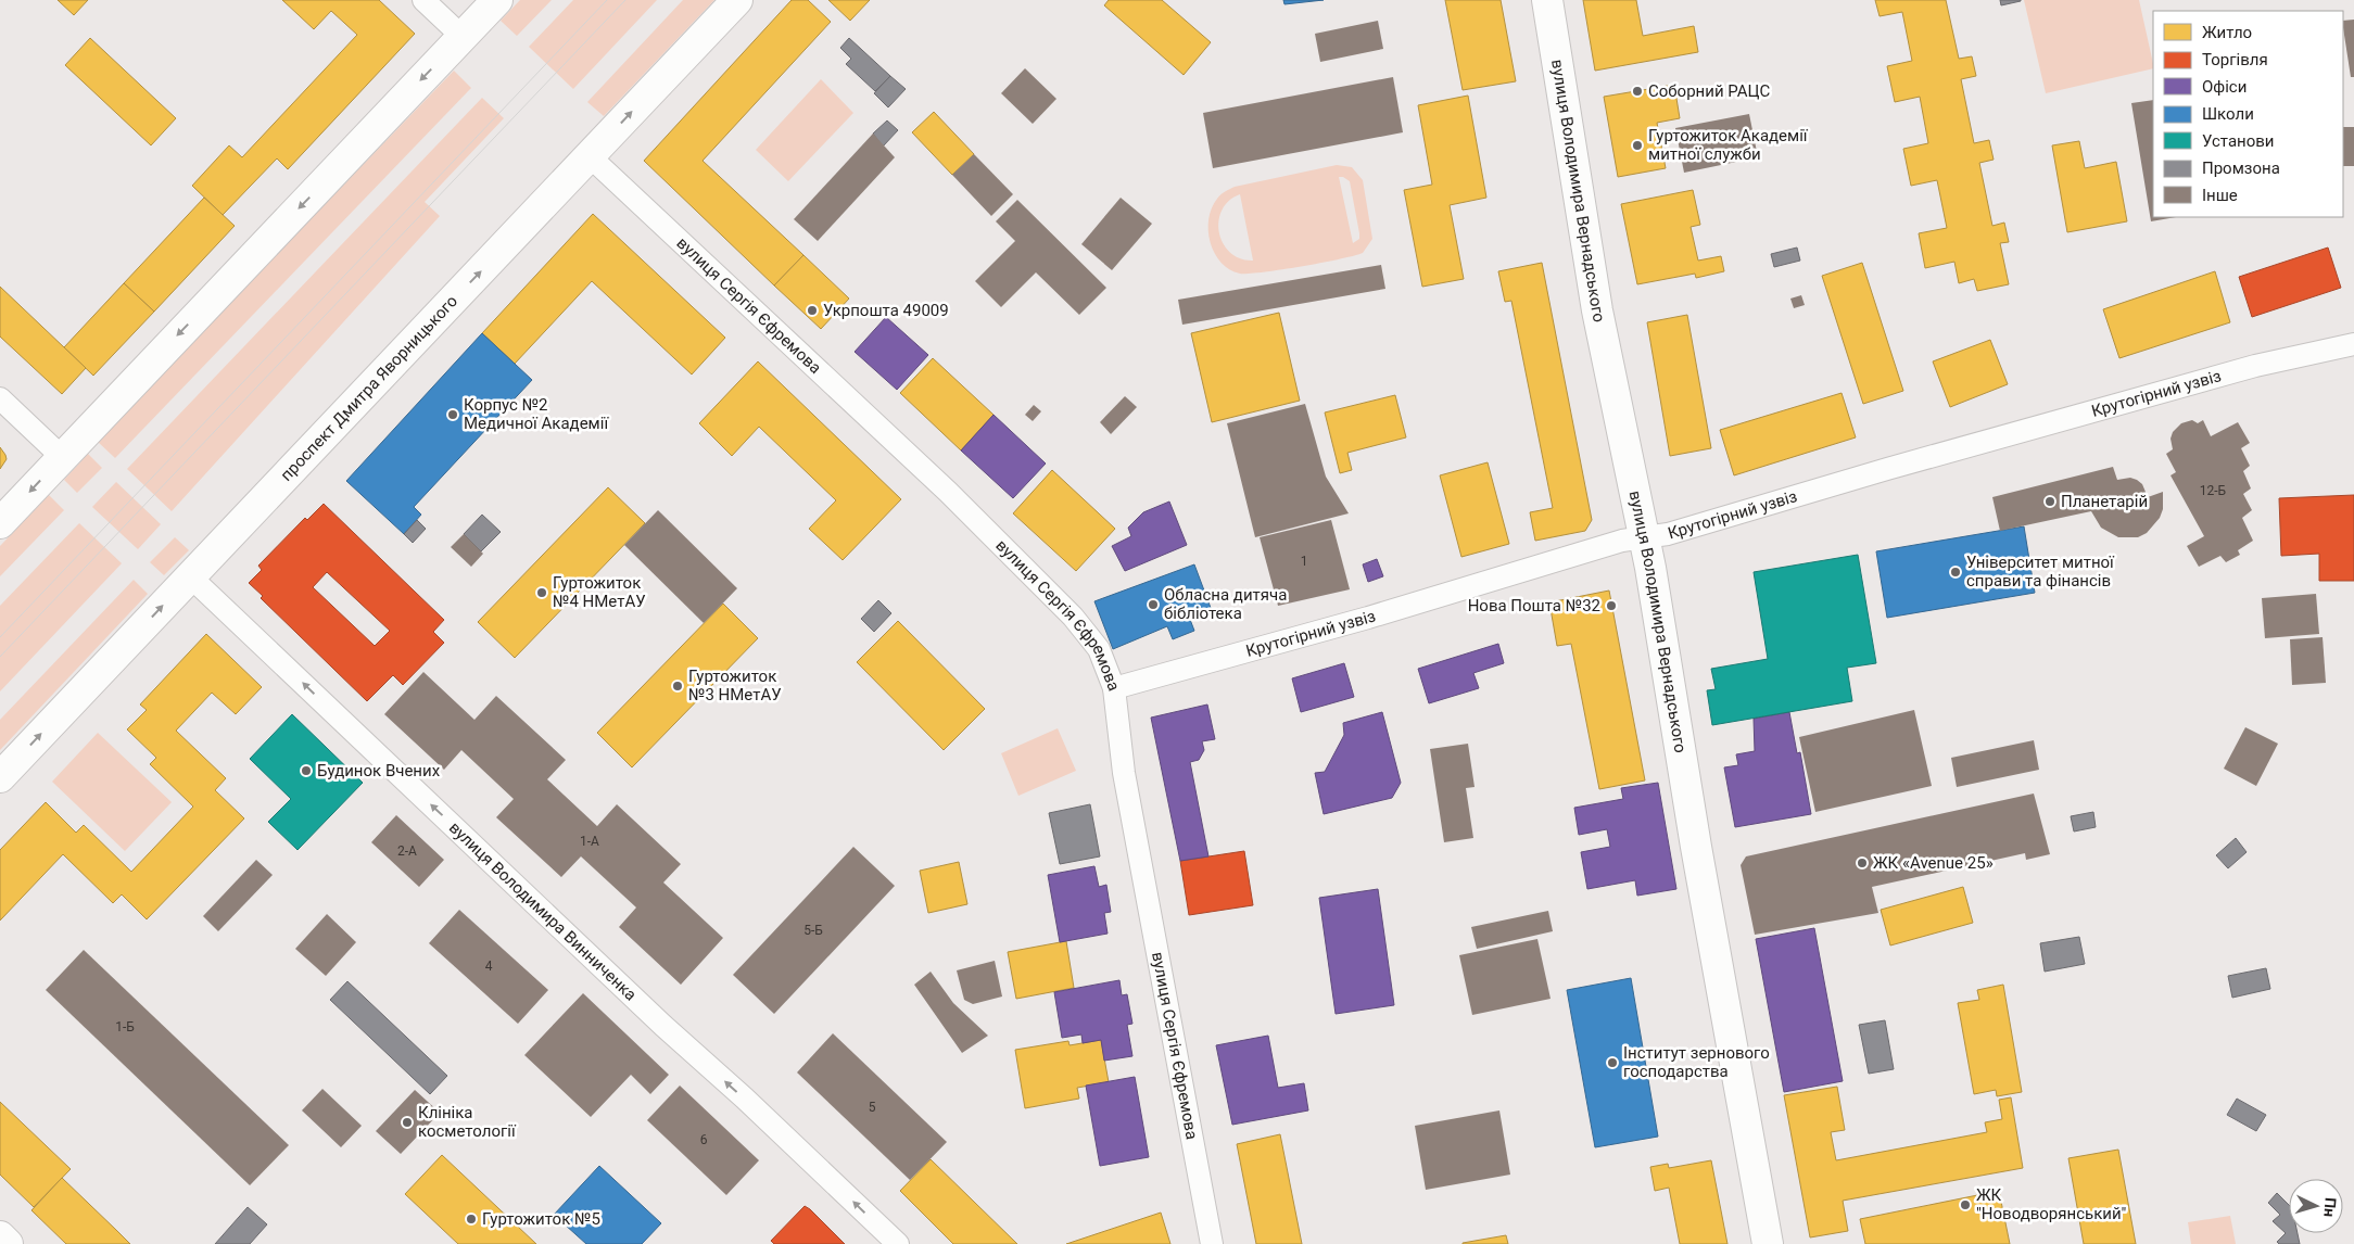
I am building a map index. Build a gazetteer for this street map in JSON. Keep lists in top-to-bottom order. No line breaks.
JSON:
{"streets":{"main road":["вулиця Володимира Вернадського","проспект Дмитра Яворницького"],"street":["вулиця Сергія Єфремова","Крутогірний узвіз","вулиця Володимира Винниченка"]},"crossings":[["вулиця Володимира Вернадського","Крутогірний узвіз"],["вулиця Сергія Єфремова","проспект Дмитра Яворницького"],["вулиця Сергія Єфремова","Крутогірний узвіз"],["проспект Дмитра Яворницького","вулиця Володимира Винниченка"]],"one_way":["вулиця Володимира Винниченка"],"places":["Соборний РАЦС","Гуртожиток Академії митної служби","Укрпошта 49009","Корпус №2 Медичної Академії","Планетарій","Університет митної справи та фінансів","Гуртожиток №4 НМетАУ","Обласна дитяча бібліотека","Нова Пошта №32","Гуртожиток №3 НМетАУ","Будинок Вчених","ЖК «Avenue 25»","Інститут зернового господарства","Клініка косметології","ЖК \"Новодворянський\"","Гуртожиток №5"],"house_numbers":["12-Б","1","1-А","2-А","5-Б","4","1-Б","5","6"],"legend":["Житло","Торгівля","Офіси","Школи","Установи","Промзона","Інше"],"north":"right"}
